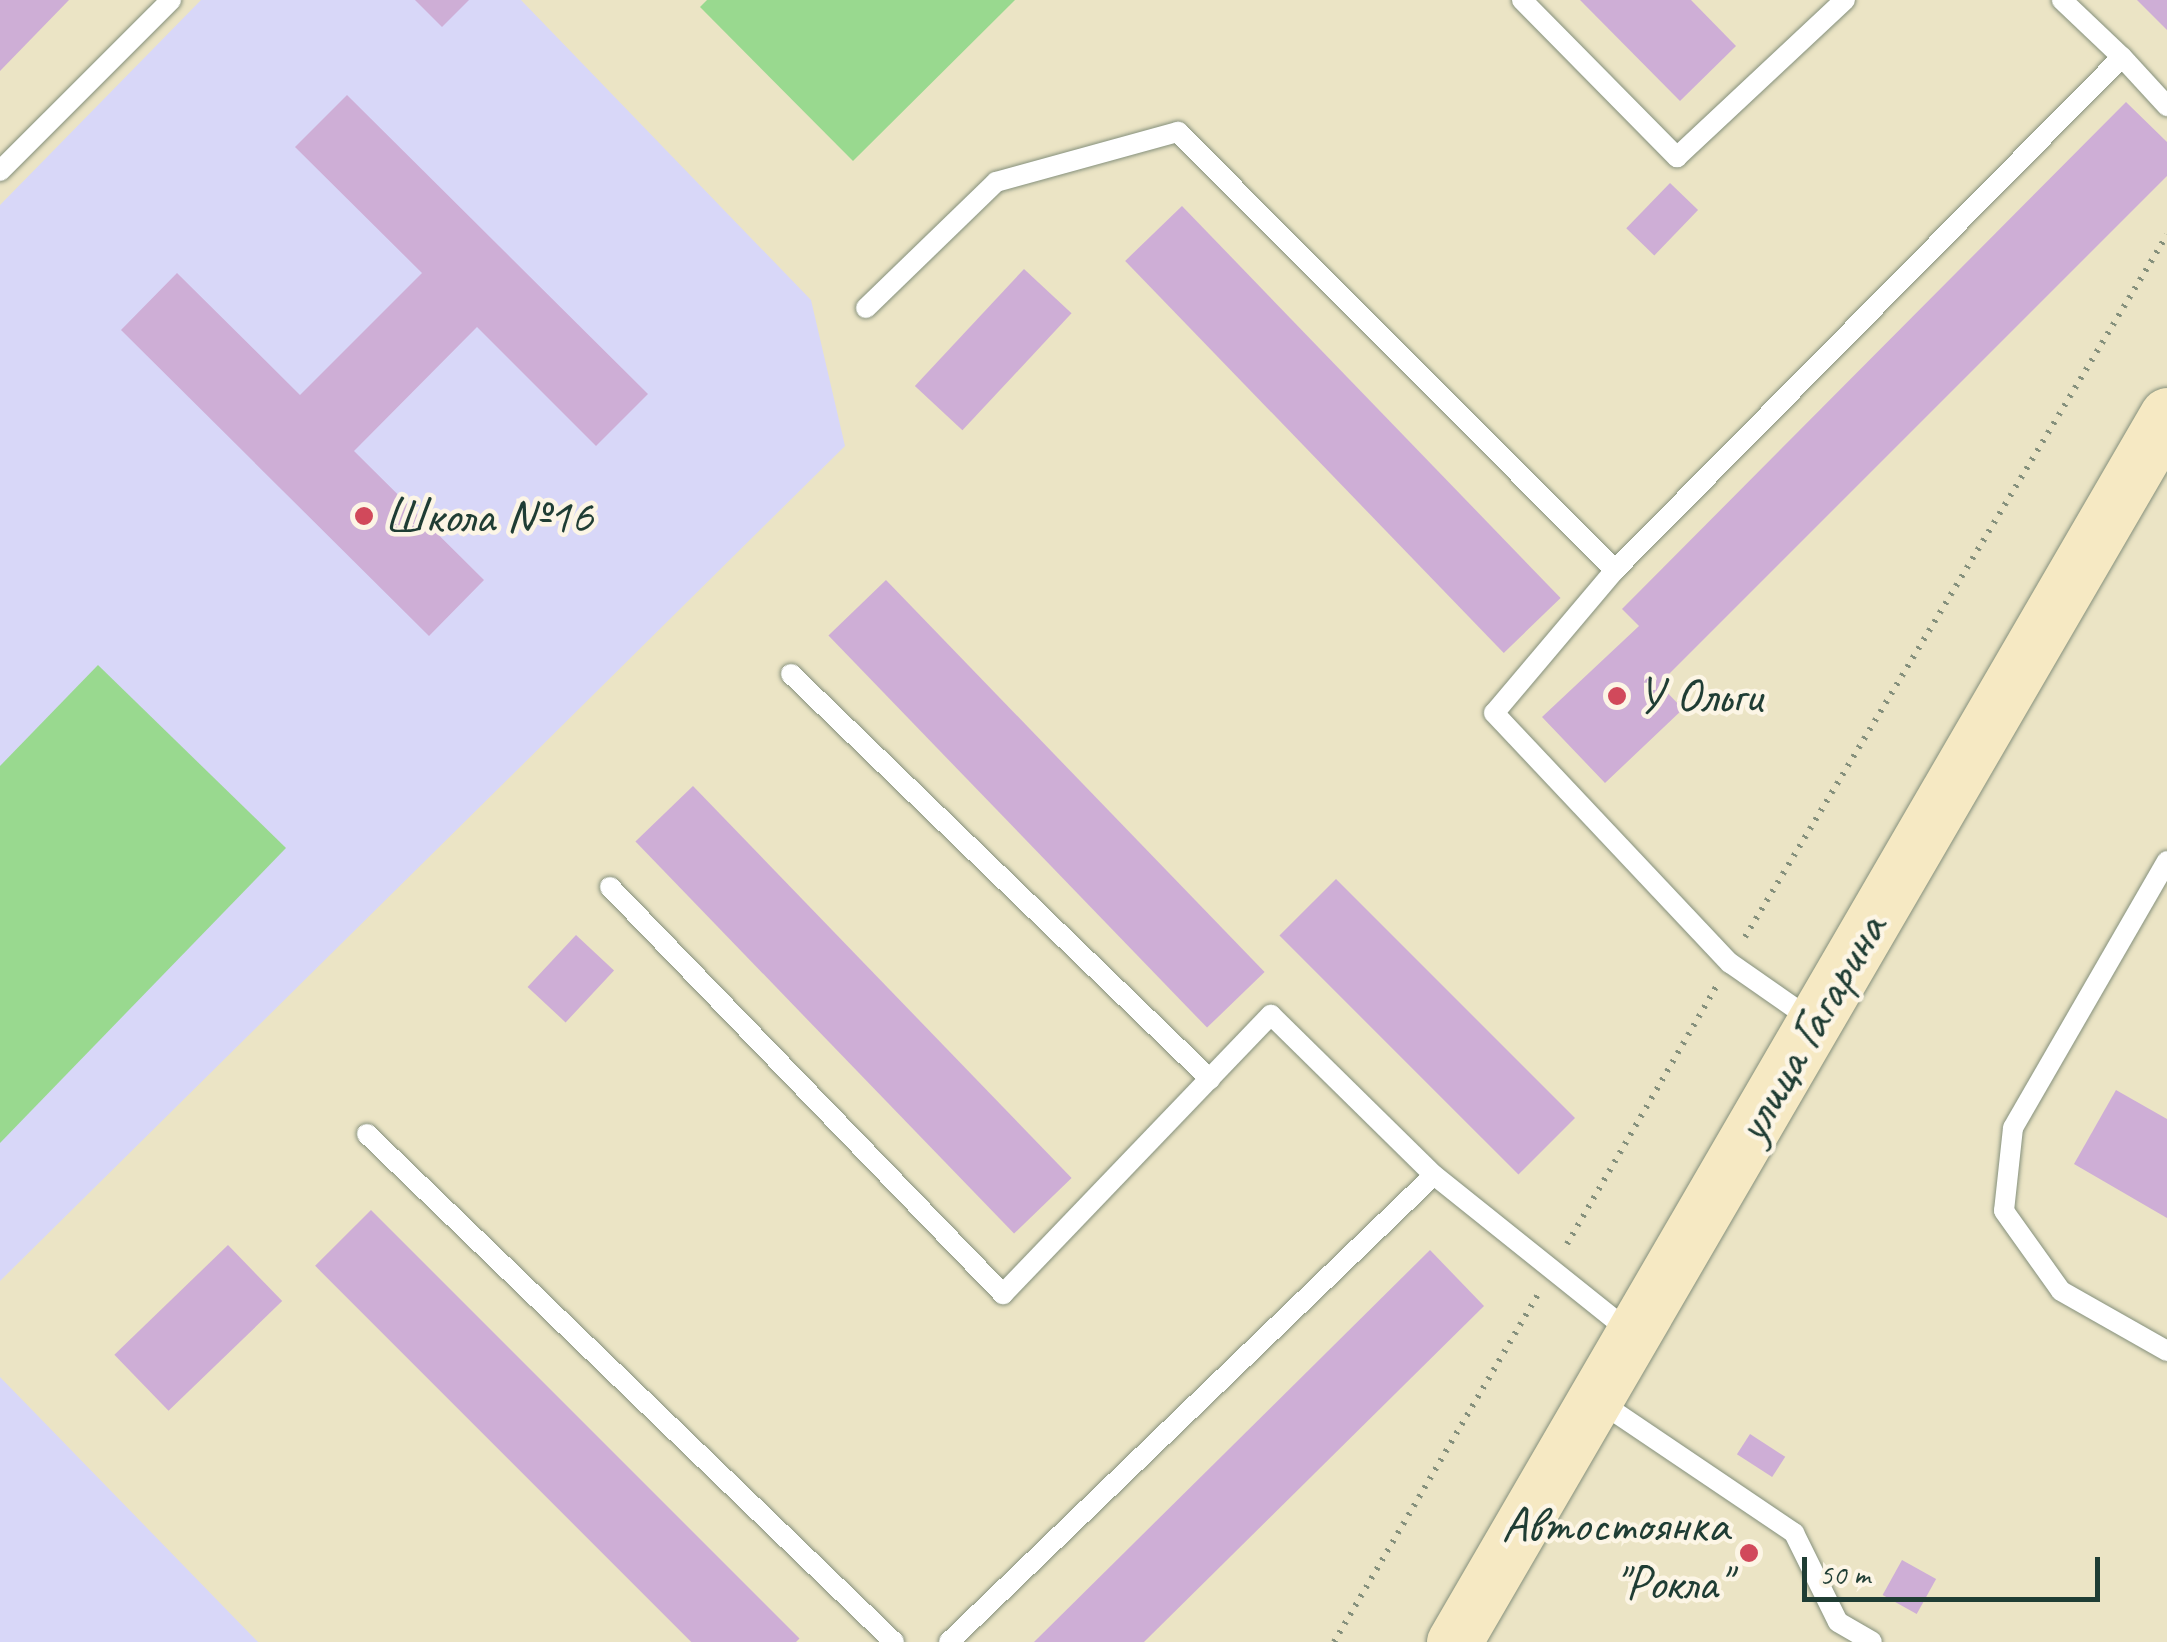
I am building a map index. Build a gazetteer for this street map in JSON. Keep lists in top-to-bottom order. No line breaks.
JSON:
{"streets":{"street":["улица Гагарина"]},"places":["Школа №16","У Ольги","Автостоянка \"Рокла\""],"scale_bar":"50 m"}
